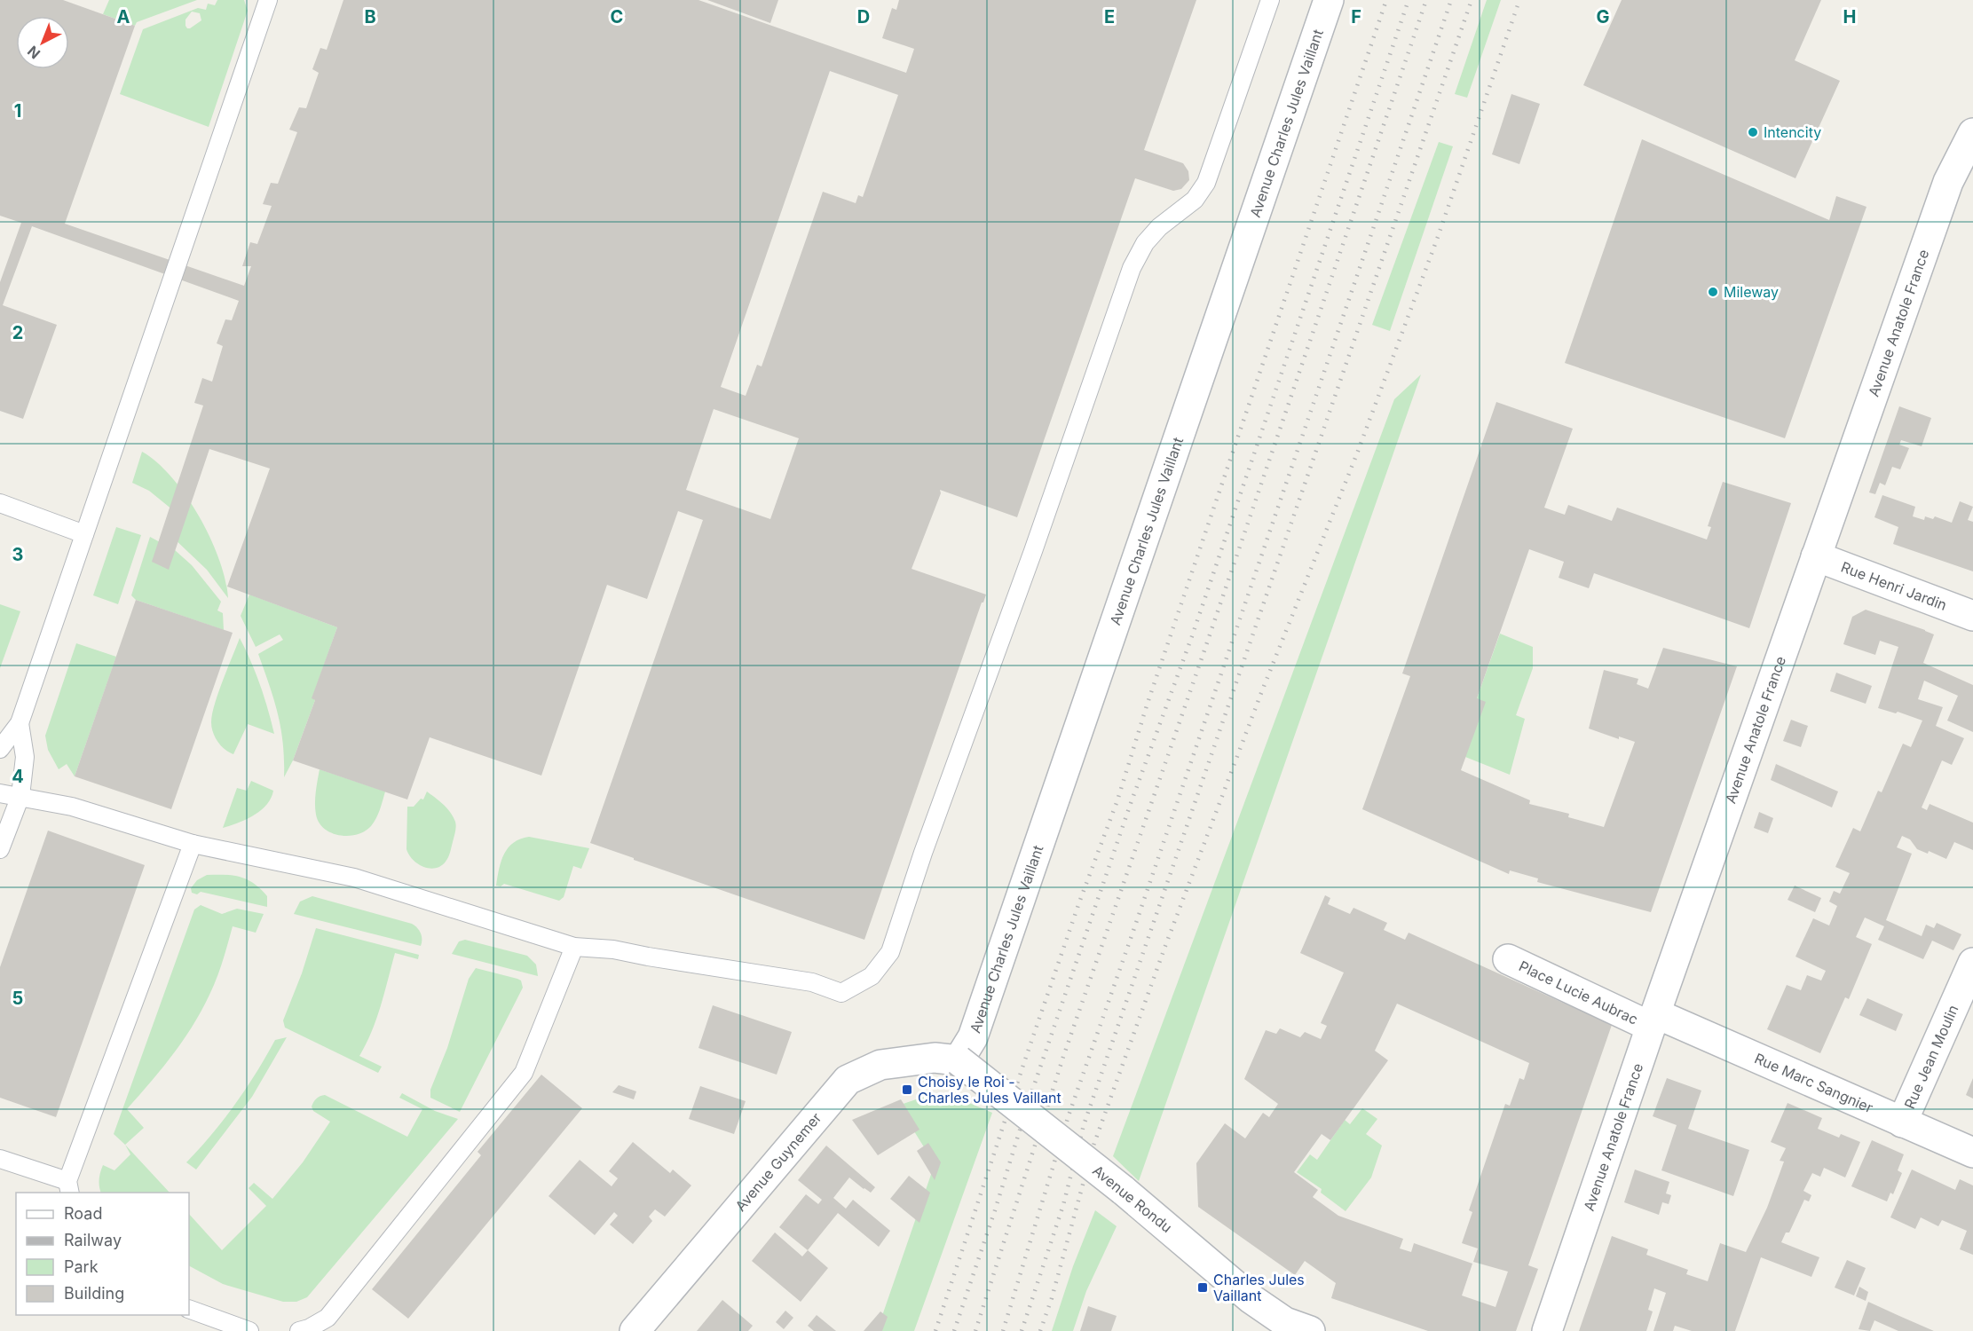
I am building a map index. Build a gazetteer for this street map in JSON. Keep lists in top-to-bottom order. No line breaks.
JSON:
{"streets":{"street":["Avenue Charles Jules Vaillant","Avenue Anatole France","Rue Henri Jardin","Place Lucie Aubrac","Rue Jean Moulin","Rue Marc Sangnier","Avenue Guynemer","Avenue Rondu"]},"crossings":[["Avenue Charles Jules Vaillant","Avenue Guynemer"],["Avenue Charles Jules Vaillant","Avenue Rondu"],["Avenue Anatole France","Rue Henri Jardin"],["Avenue Anatole France","Place Lucie Aubrac"],["Avenue Anatole France","Rue Marc Sangnier"],["Place Lucie Aubrac","Rue Marc Sangnier"],["Rue Jean Moulin","Rue Marc Sangnier"],["Avenue Guynemer","Avenue Rondu"]],"places":{"other":["Intencity","Mileway"],"transit":["Choisy le Roi - Charles Jules Vaillant","Charles Jules Vaillant"]},"legend":["Road","Railway","Park","Building"],"north":"bottom left","grid":{"columns":["A","B","C","D","E","F","G","H"],"rows":["1","2","3","4","5"]}}
